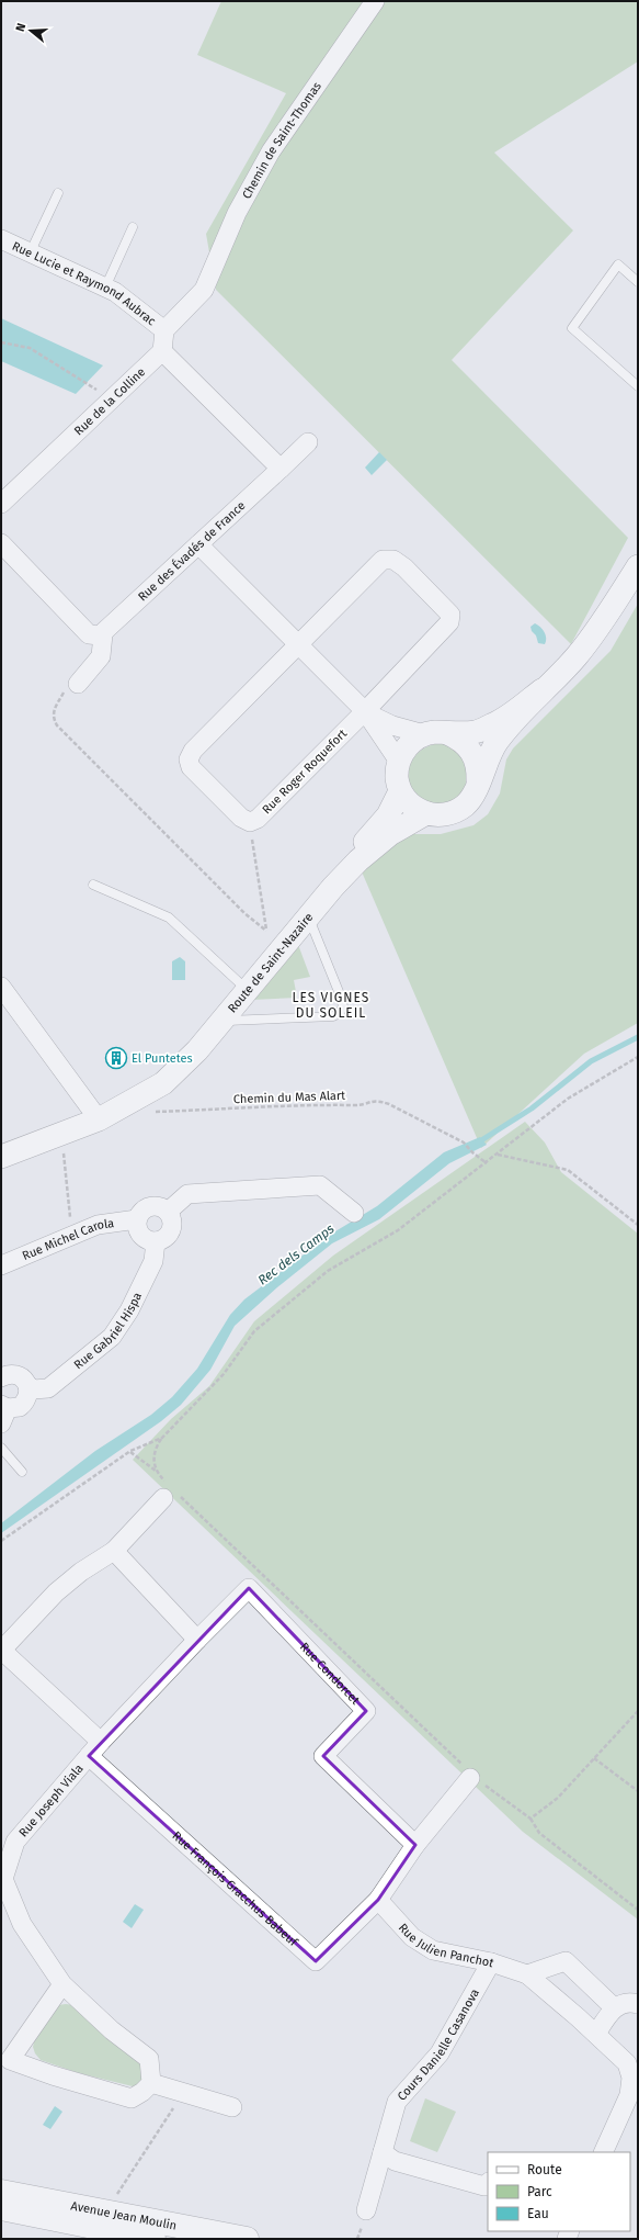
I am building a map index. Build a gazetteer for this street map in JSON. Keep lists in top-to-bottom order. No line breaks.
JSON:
{"streets":{"main road":["Avenue Jean Moulin"],"street":["Chemin de Saint-Thomas","Rue Lucie et Raymond Aubrac","Rue de la Colline","Rue des Évadés de France","Rue Roger Roquefort","Route de Saint-Nazaire","Rue Michel Carola","Rue Gabriel Hispa","Rue Condorcet","Rue Joseph Viala","Rue François Gracchus Babeuf","Rue Julien Panchot","Cours Danielle Casanova"],"path":["Chemin du Mas Alart"]},"crossings":[["Chemin de Saint-Thomas","Rue Lucie et Raymond Aubrac"],["Rue Michel Carola","Rue Gabriel Hispa"],["Rue Condorcet","Rue Joseph Viala"],["Rue Joseph Viala","Rue François Gracchus Babeuf"],["Rue François Gracchus Babeuf","Rue Julien Panchot"],["Rue Julien Panchot","Cours Danielle Casanova"]],"districts":["LES VIGNES DU SOLEIL"],"water":["Rec dels Camps"],"places":{"building":["El Puntetes"]},"legend":["Route","Parc","Eau"],"north":"left"}
